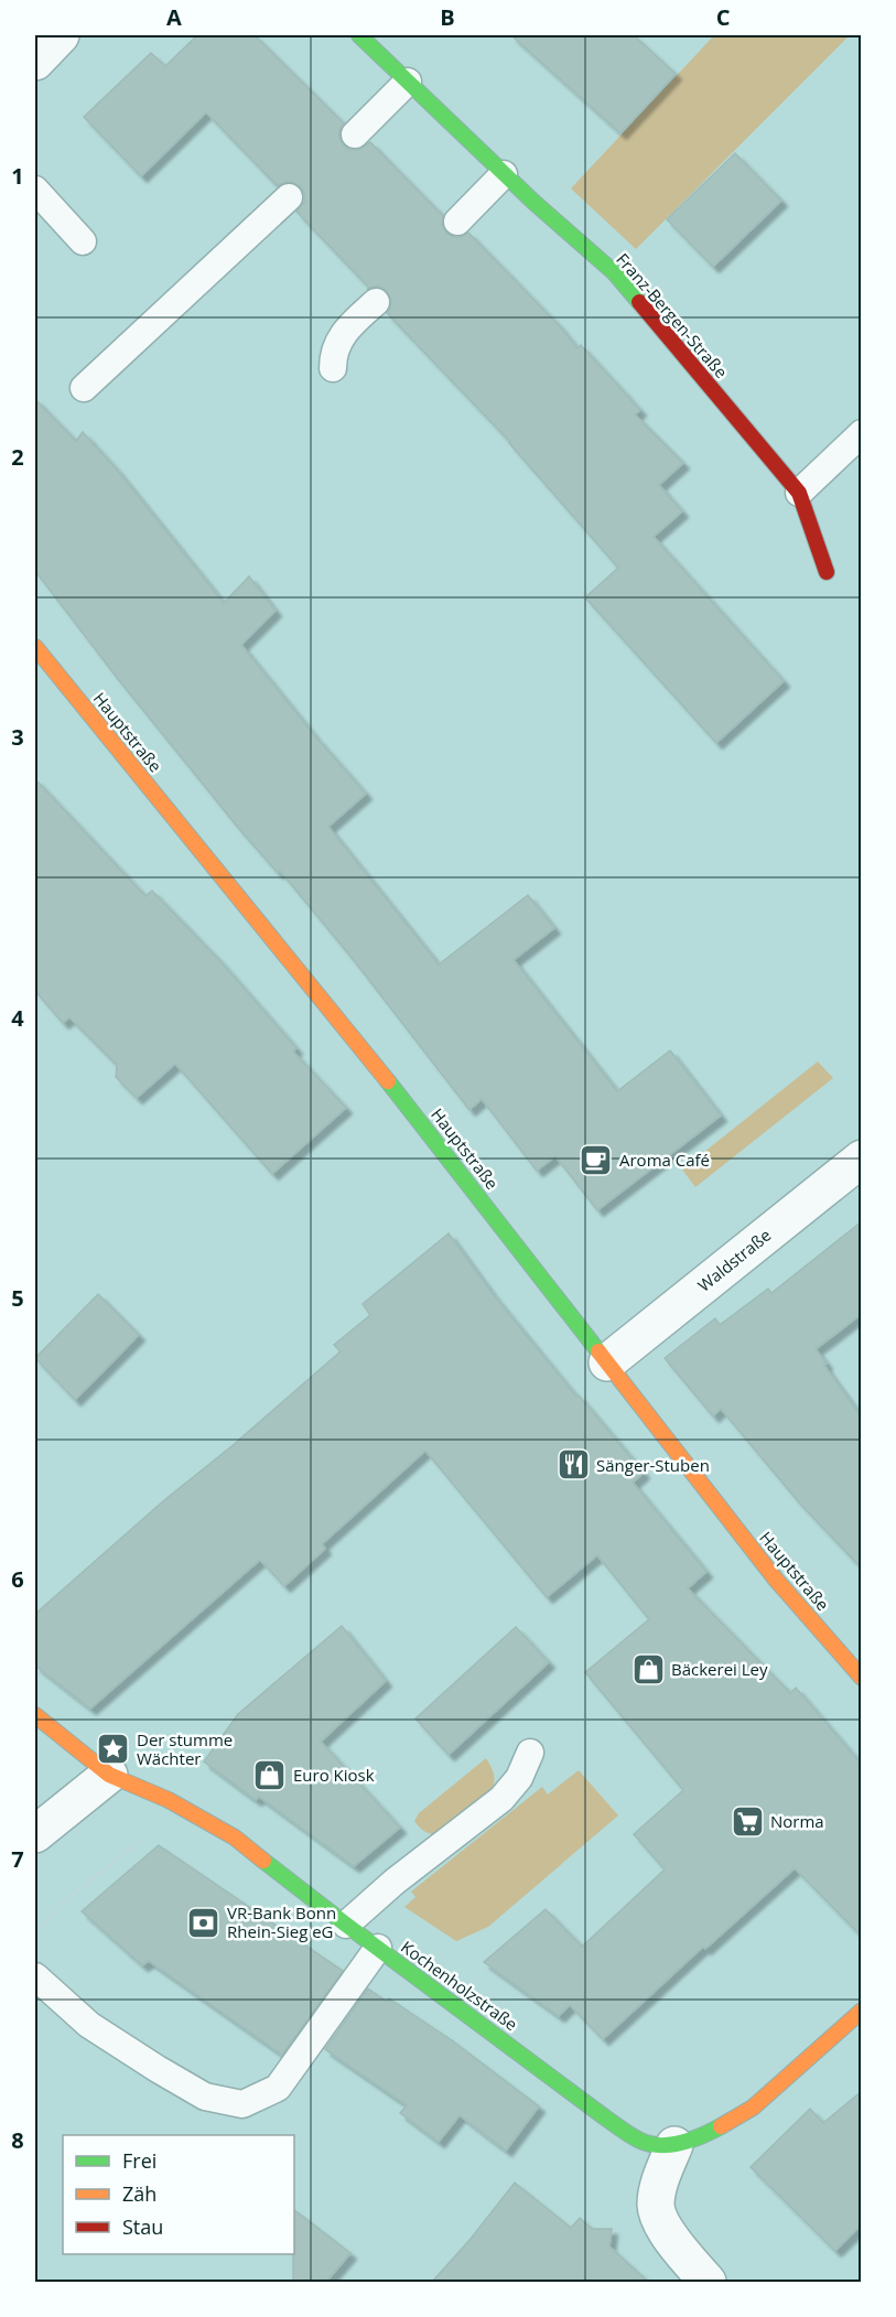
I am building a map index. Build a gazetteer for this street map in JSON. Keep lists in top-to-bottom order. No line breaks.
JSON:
{"streets":{"street":["Franz-Bergen-Straße","Hauptstraße","Waldstraße","Kochenholzstraße"]},"crossings":[["Hauptstraße","Waldstraße"]],"places":{"cafe":["Aroma Café"],"restaurant":["Sänger-Stuben"],"shop":["Bäckerei Ley","Euro Kiosk"],"place":["Der stumme Wächter"],"supermarket":["Norma"],"bank":["VR-Bank Bonn Rhein-Sieg eG"]},"legend":["Frei","Zäh","Stau"],"grid":{"columns":["A","B","C"],"rows":["1","2","3","4","5","6","7","8"]}}
